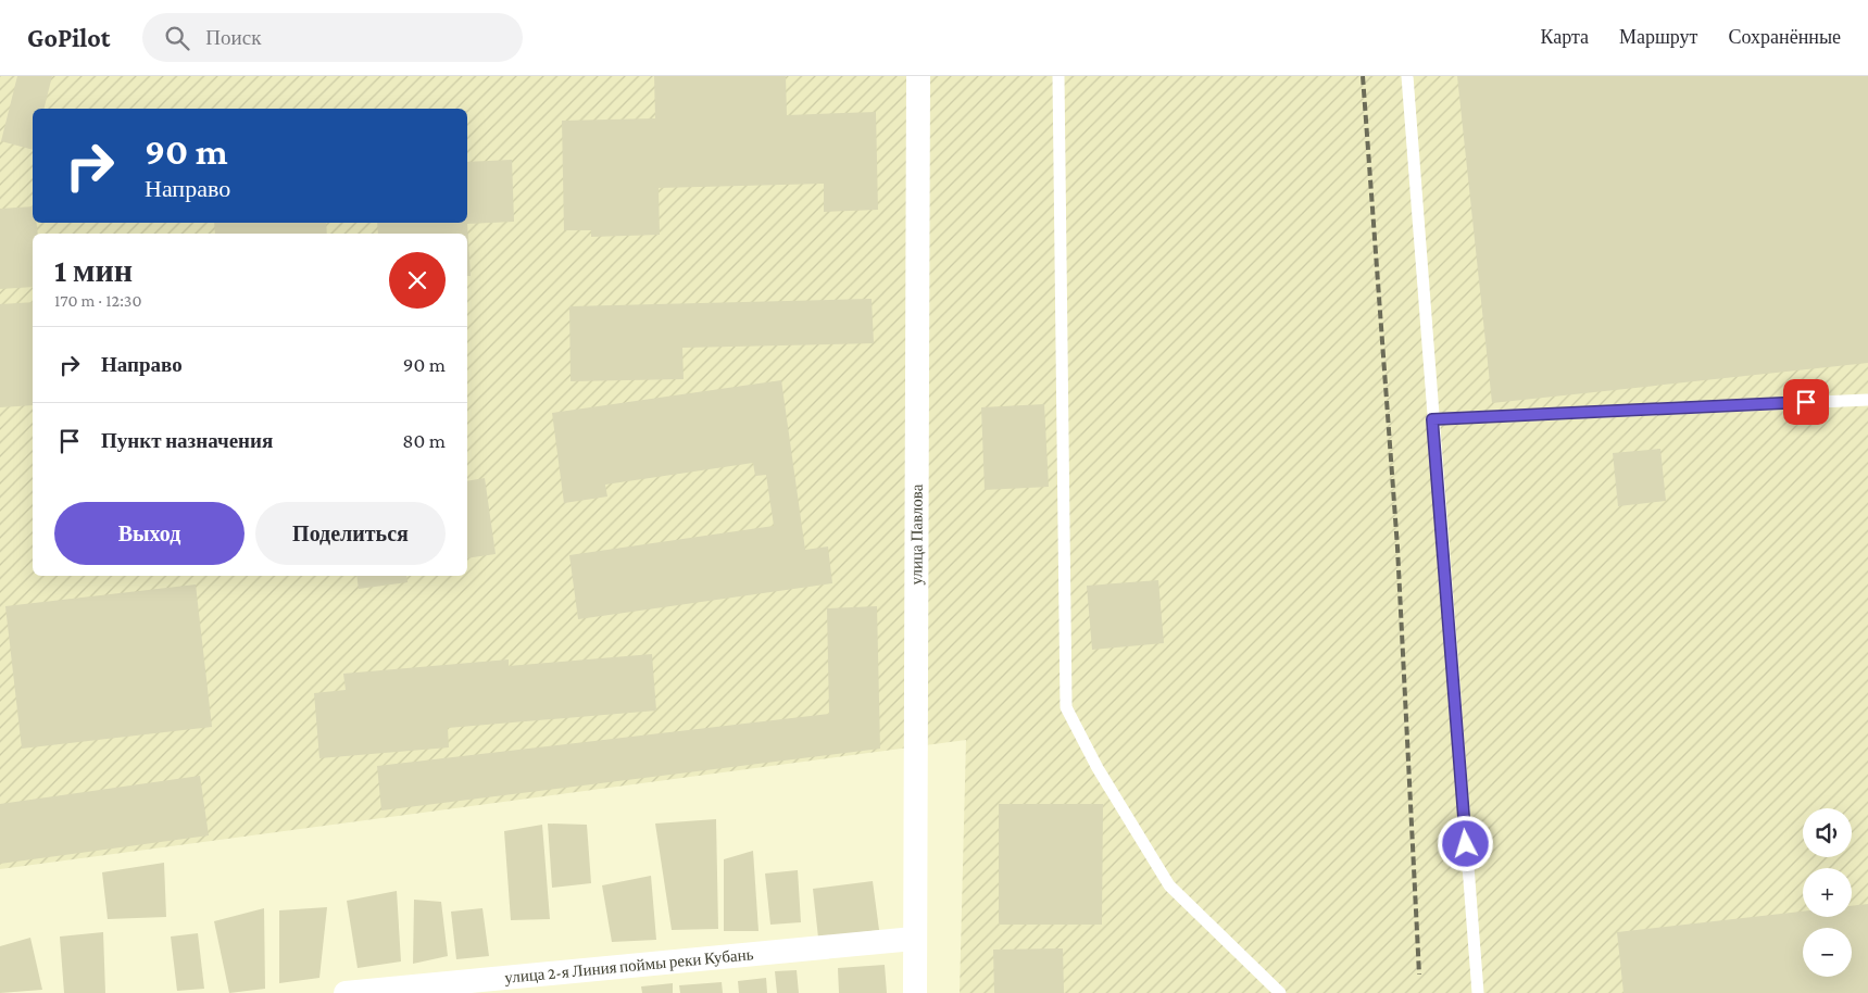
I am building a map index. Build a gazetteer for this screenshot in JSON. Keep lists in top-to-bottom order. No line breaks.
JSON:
{"streets":{"street":["улица Павлова","улица 2-я Линия поймы реки Кубань"]},"crossings":[["улица Павлова","улица 2-я Линия поймы реки Кубань"]],"page":{"header":"GoPilot","search":"Поиск","nav":["Карта","Маршрут","Сохранённые"],"turn":["90 m","Направо"],"heading":["1 мин","170 m · 12:30"],"list":[{"name":"Направо","value":"90 m"},{"name":"Пункт назначения","value":"80 m"}],"buttons":["Выход","Поделиться"],"map_buttons":["+","−"]}}
